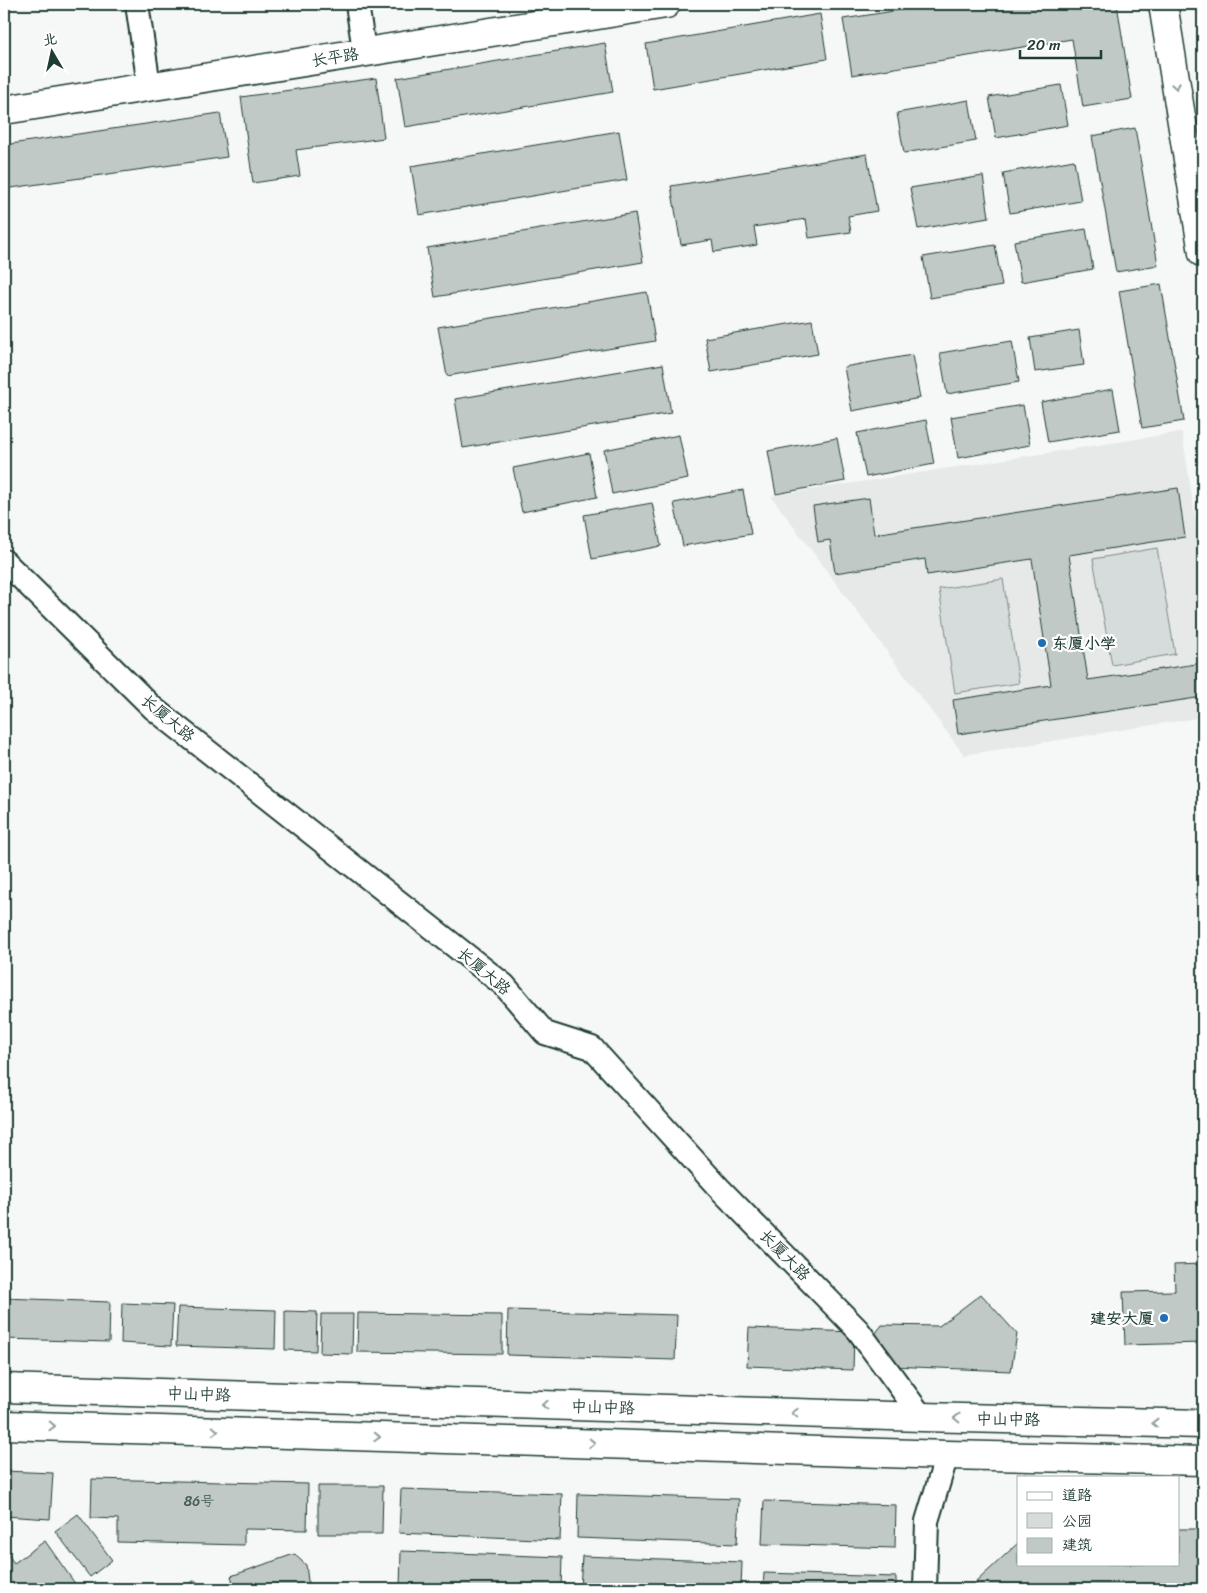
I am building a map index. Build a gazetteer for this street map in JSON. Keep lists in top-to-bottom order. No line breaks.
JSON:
{"streets":{"main road":["长平路","中山中路"],"street":["长厦大路"]},"crossings":[["长厦大路","中山中路"]],"places":["东厦小学","建安大厦"],"house_numbers":["86号"],"legend":["道路","公园","建筑"],"scale_bar":"20 m","north":"top"}
